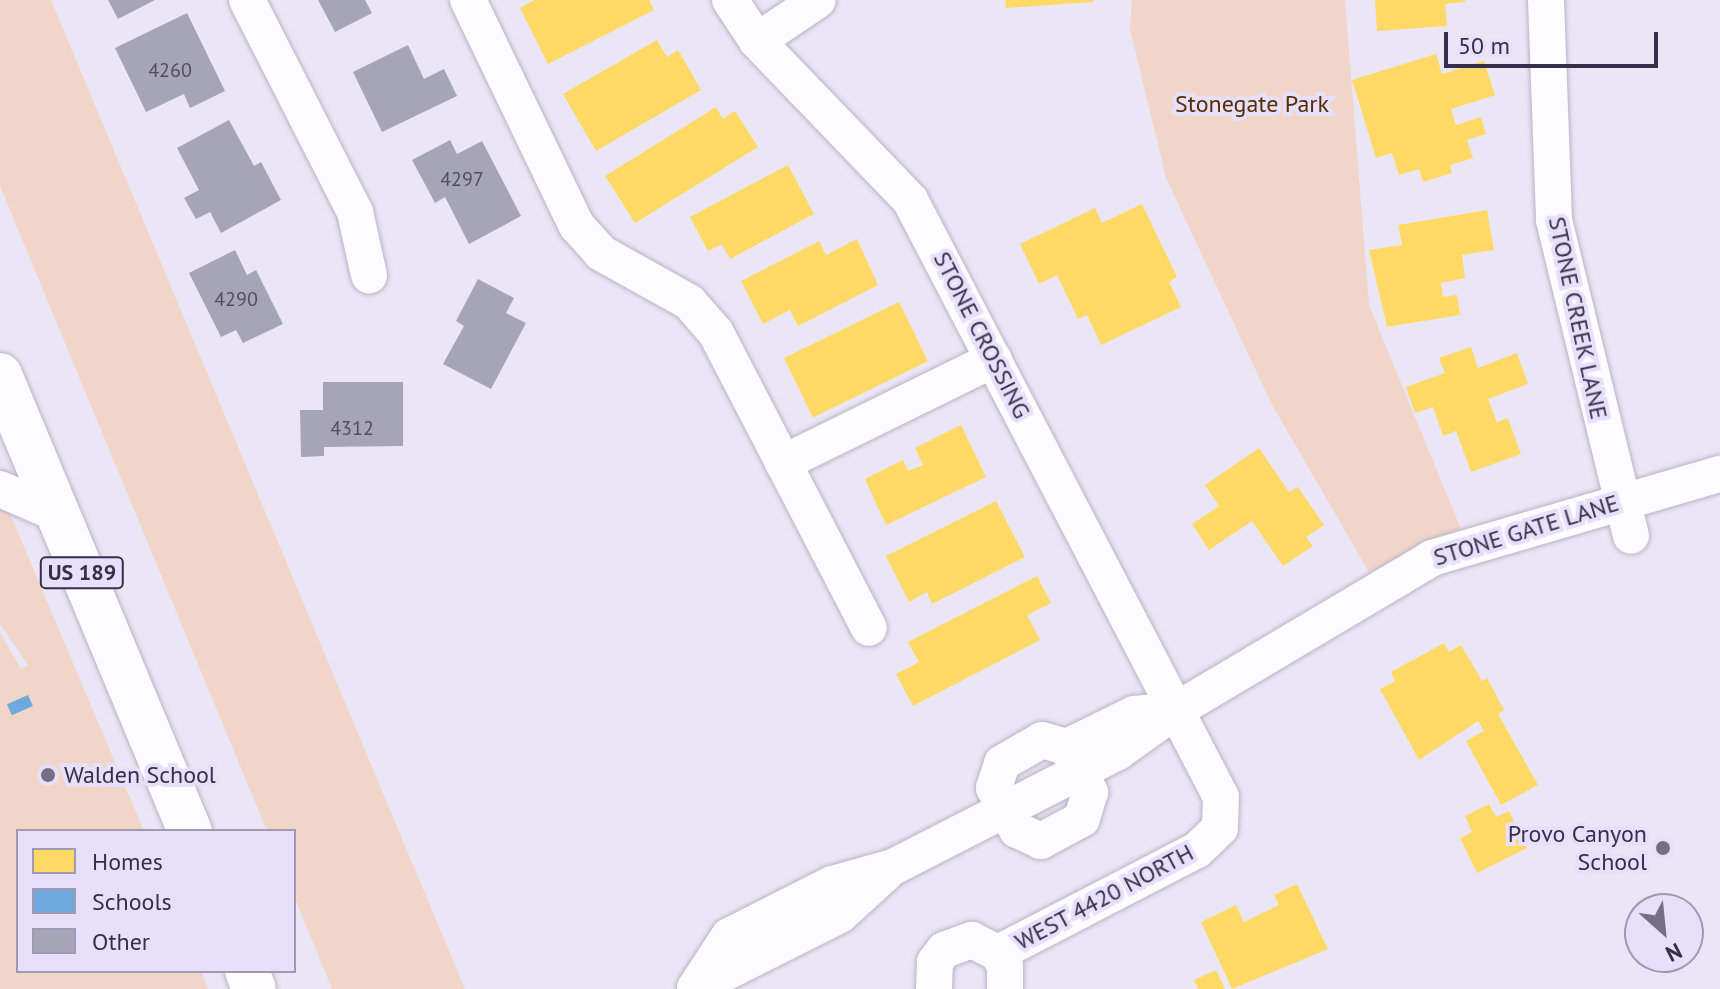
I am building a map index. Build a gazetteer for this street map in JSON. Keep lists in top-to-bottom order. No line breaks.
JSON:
{"streets":{"highway":["US 189"],"street":["STONE CREEK LANE","STONE CROSSING","STONE GATE LANE","WEST 4420 NORTH"]},"crossings":[["STONE CREEK LANE","STONE GATE LANE"],["STONE CROSSING","STONE GATE LANE"],["STONE CROSSING","WEST 4420 NORTH"],["STONE GATE LANE","WEST 4420 NORTH"]],"parks":["Stonegate Park"],"places":["Walden School","Provo Canyon School"],"house_numbers":["4260","4297","4290","4312"],"legend":["Homes","Schools","Other"],"scale_bar":"50 m","north":"bottom right"}
